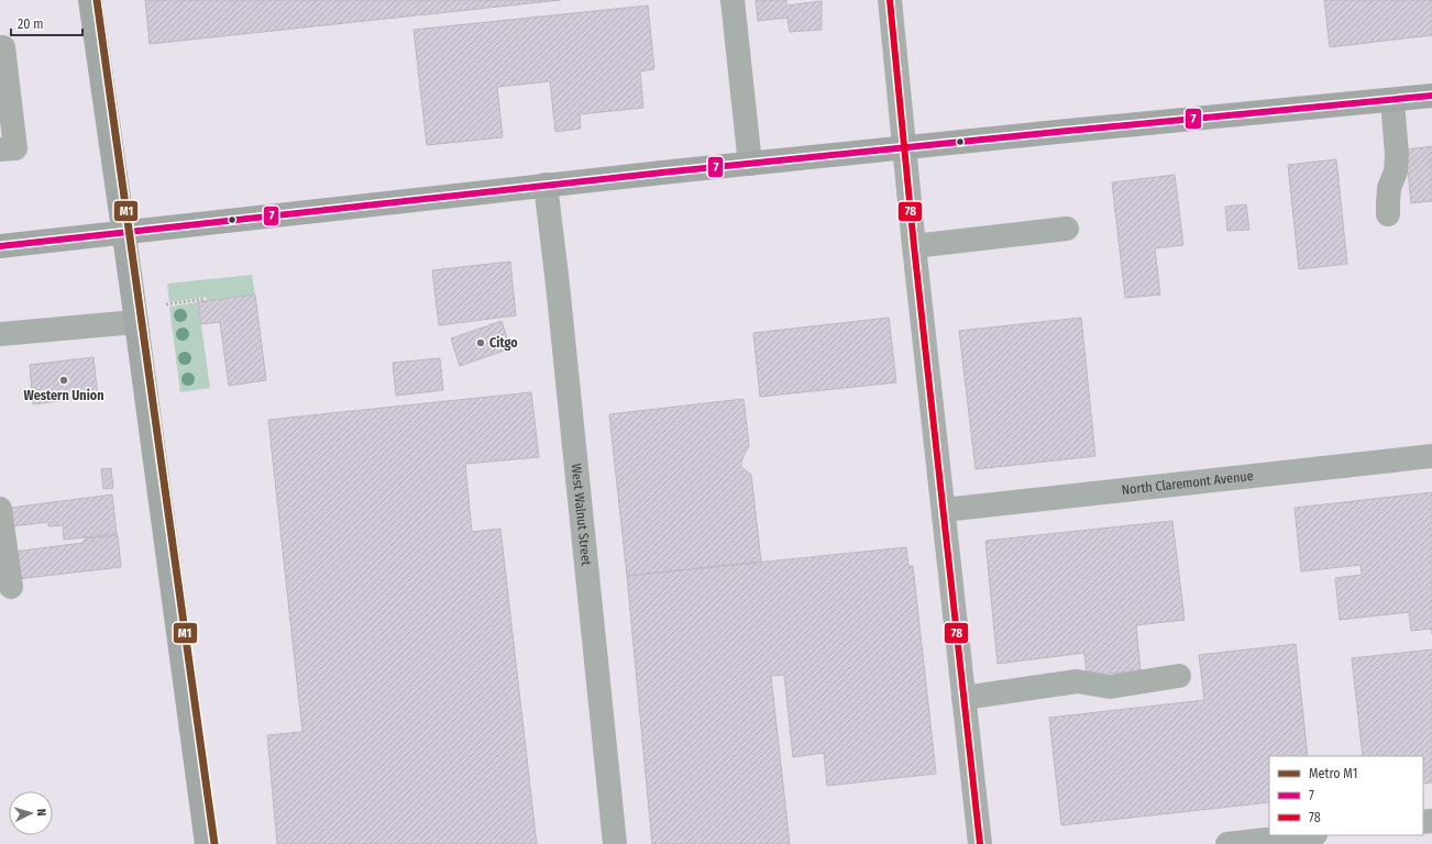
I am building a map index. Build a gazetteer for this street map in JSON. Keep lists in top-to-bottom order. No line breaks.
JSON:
{"streets":{"street":["North Claremont Avenue","West Walnut Street"]},"places":["Citgo","Western Union"],"lines":["metro line M1","transit line 78","transit line 7"],"legend":["Metro M1","7","78"],"scale_bar":"20 m","north":"right"}
